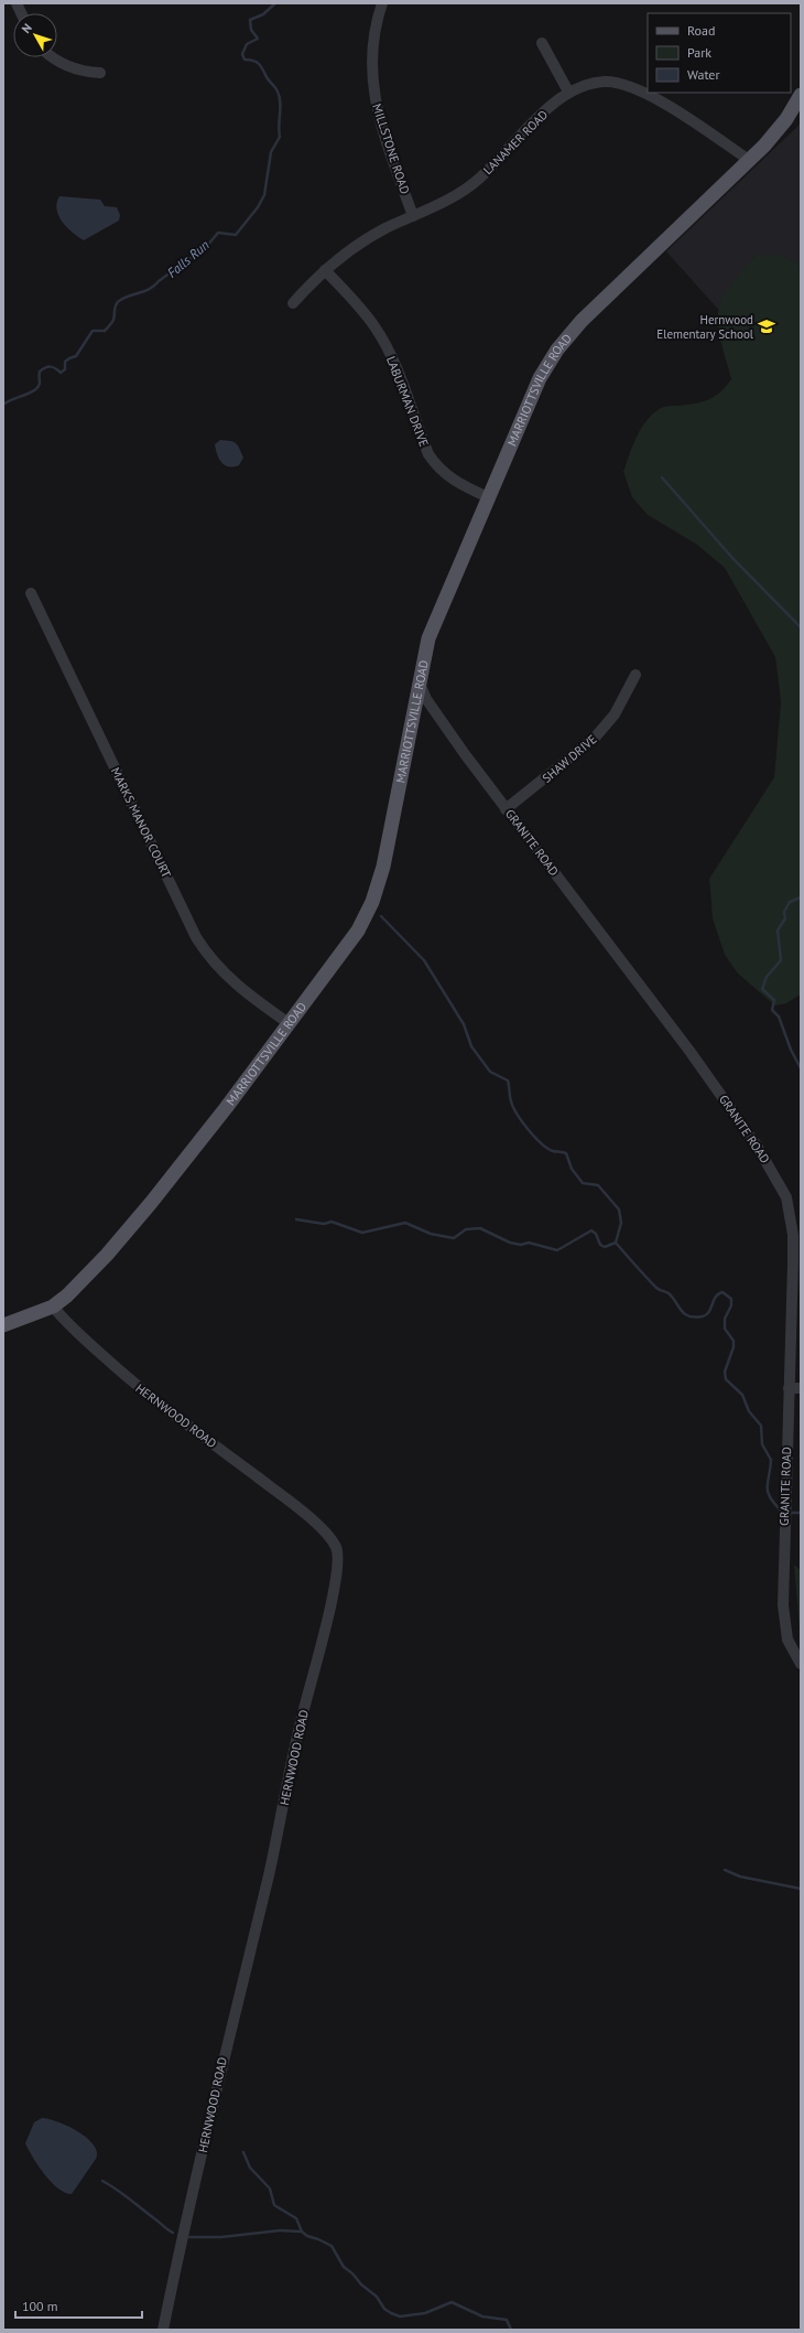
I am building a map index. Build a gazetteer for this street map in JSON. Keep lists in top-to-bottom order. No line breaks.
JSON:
{"streets":{"main road":["MARRIOTTSVILLE ROAD"],"street":["LANAMER ROAD","MILLSTONE ROAD","LABURMAN DRIVE","SHAW DRIVE","MARKS MANOR COURT","GRANITE ROAD","HERNWOOD ROAD"]},"crossings":[["LANAMER ROAD","MILLSTONE ROAD"],["LANAMER ROAD","MARRIOTTSVILLE ROAD"],["LANAMER ROAD","LABURMAN DRIVE"],["MARRIOTTSVILLE ROAD","LABURMAN DRIVE"],["MARRIOTTSVILLE ROAD","MARKS MANOR COURT"],["MARRIOTTSVILLE ROAD","GRANITE ROAD"],["MARRIOTTSVILLE ROAD","HERNWOOD ROAD"],["SHAW DRIVE","GRANITE ROAD"]],"water":["Falls Run"],"places":{"school or university":["Hernwood Elementary School"]},"legend":["Road","Park","Water"],"scale_bar":"100 m","north":"top left"}
